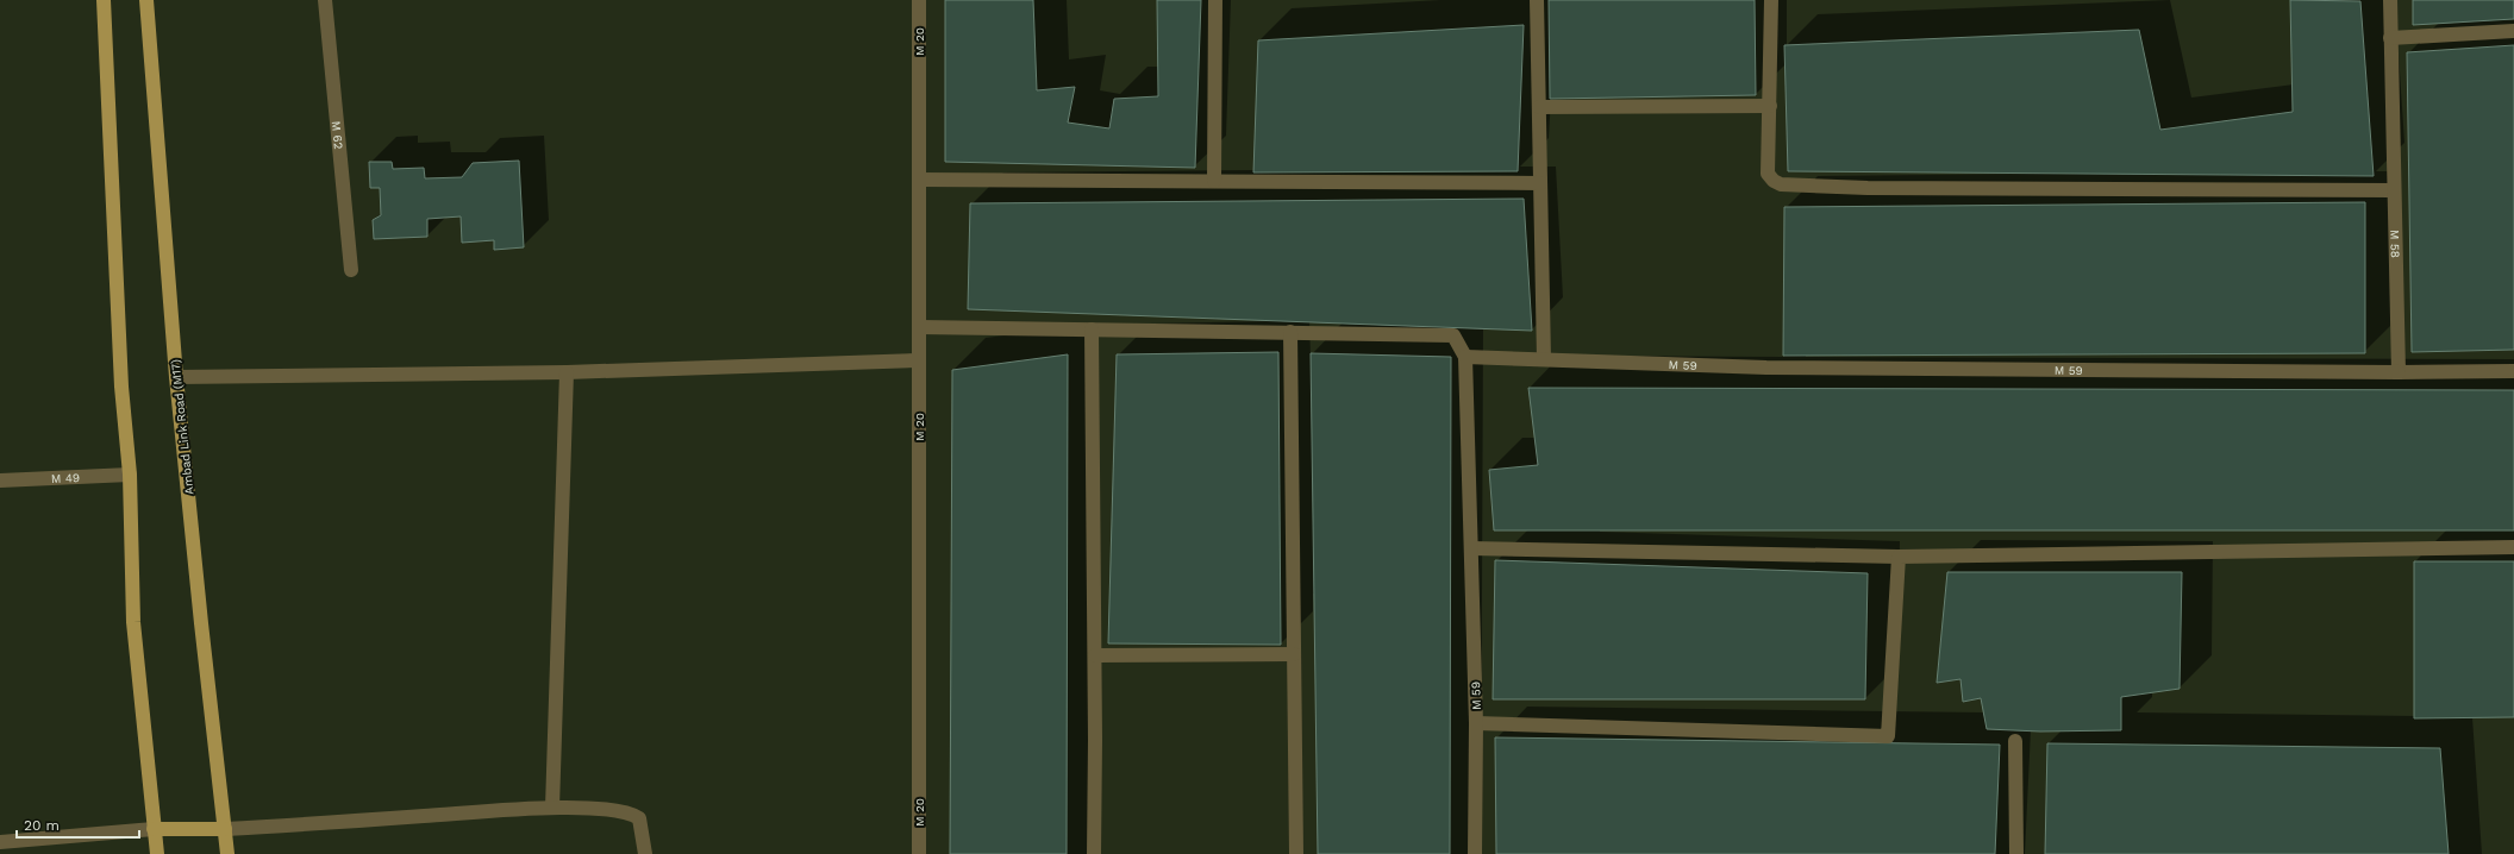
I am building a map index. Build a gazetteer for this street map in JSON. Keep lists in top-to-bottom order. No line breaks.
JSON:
{"streets":{"main road":["Ambad Link Road (M17)"],"street":["M 20","M 62","M 58","M 59","M 49"]},"crossings":[["M 58","M 59"]],"scale_bar":"20 m"}
